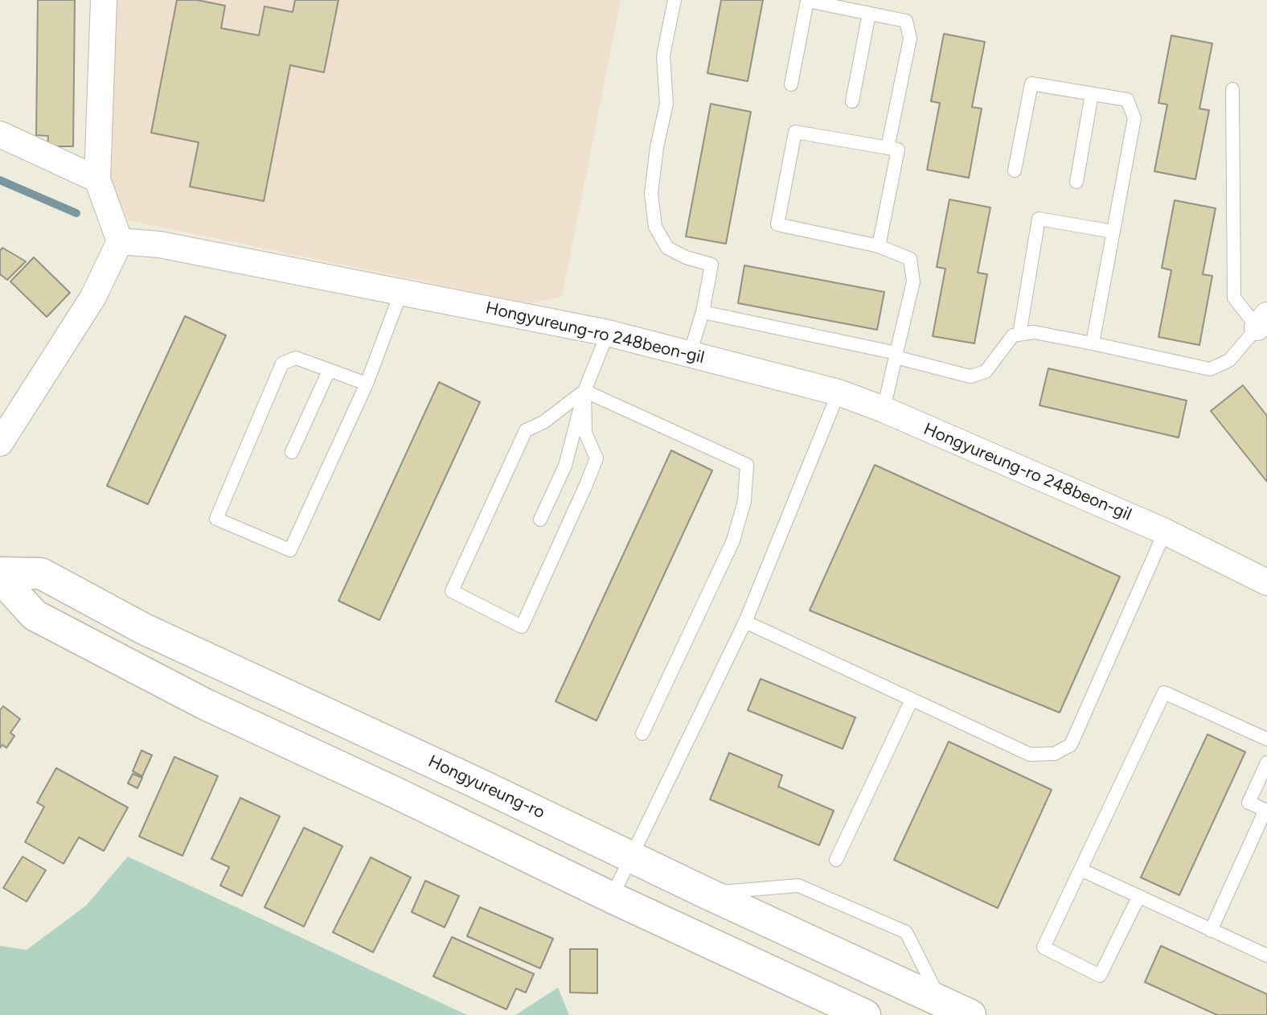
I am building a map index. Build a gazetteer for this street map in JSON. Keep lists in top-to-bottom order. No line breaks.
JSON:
{"streets":{"street":["Hongyureung-ro 248beon-gil","Hongyureung-ro"]}}
